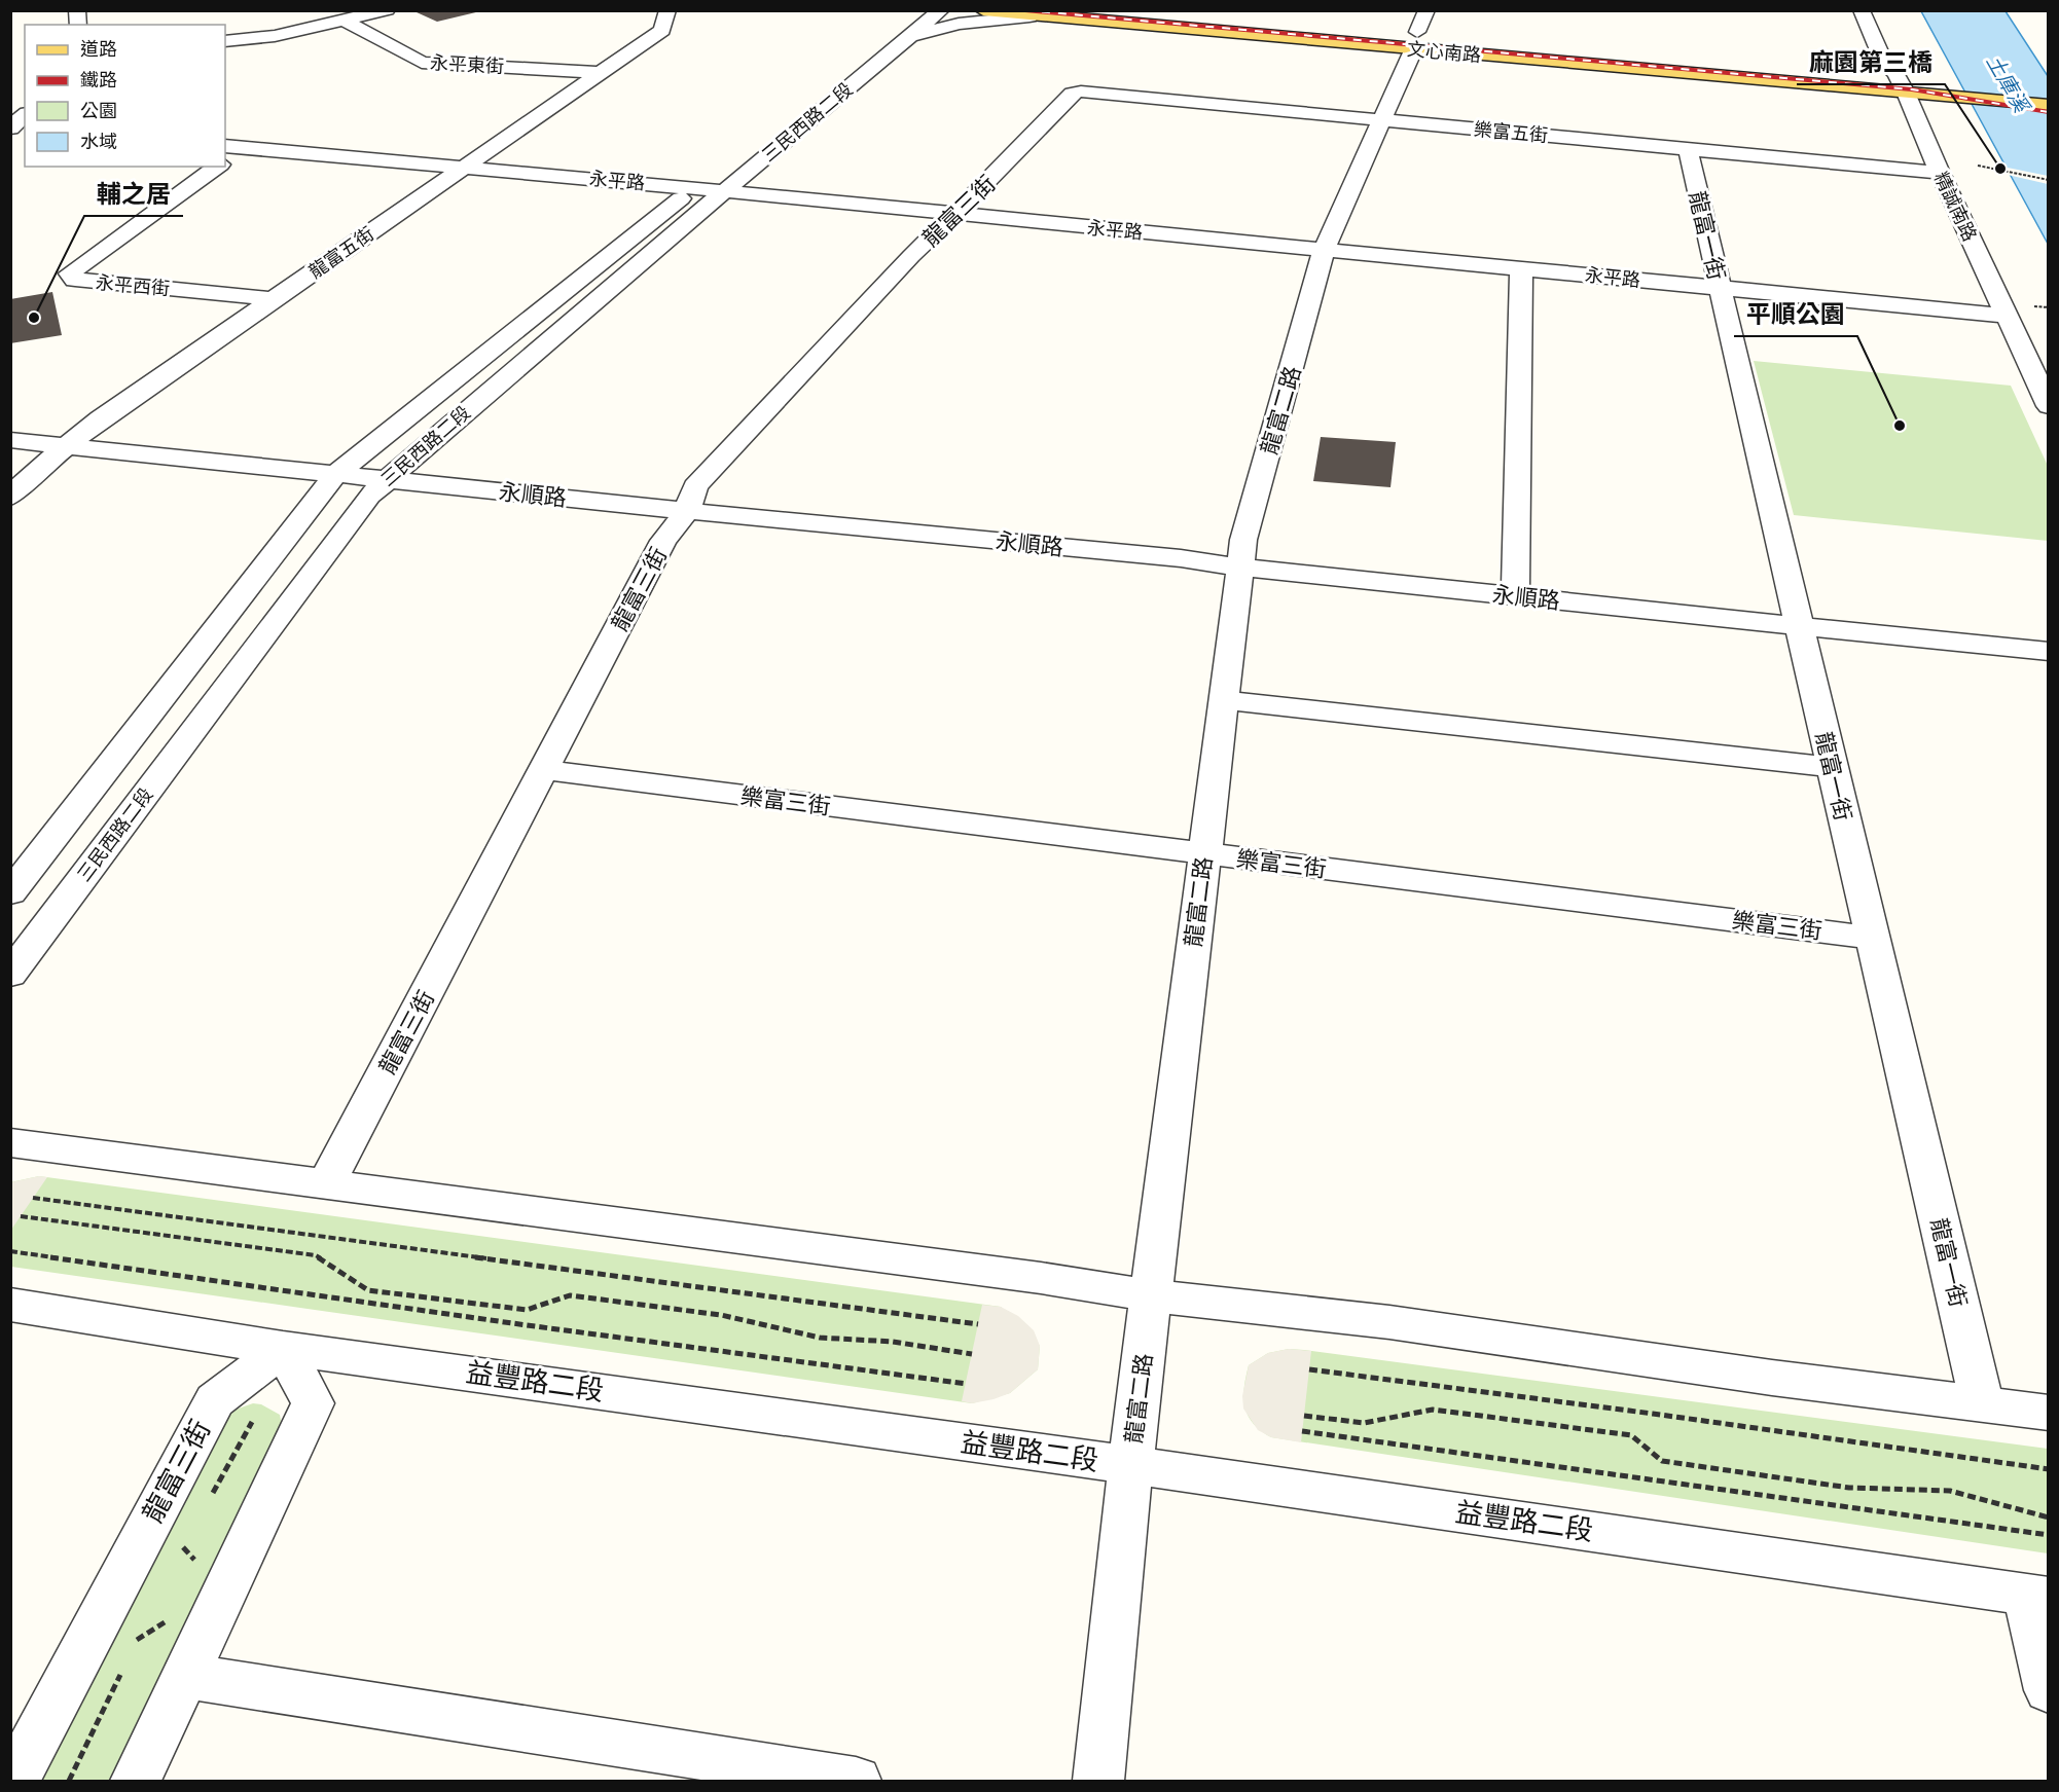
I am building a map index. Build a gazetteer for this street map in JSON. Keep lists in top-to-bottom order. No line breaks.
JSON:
{"streets":{"main road":["文心南路"],"street":["永平東街","三民西路二段","樂富五街","永平路","精誠南路","龍富三街","龍富一街","龍富五街","永平西街","龍富二路","永順路","樂富三街","益豐路二段"]},"crossings":[["文心南路","精誠南路"],["文心南路","龍富二路"],["永平東街","龍富五街"],["三民西路二段","永平路"],["三民西路二段","永順路"],["樂富五街","精誠南路"],["樂富五街","龍富三街"],["樂富五街","龍富一街"],["樂富五街","龍富二路"],["永平路","精誠南路"],["永平路","龍富三街"],["永平路","龍富一街"],["永平路","龍富五街"],["永平路","龍富二路"],["龍富三街","永順路"],["龍富三街","樂富三街"],["龍富三街","益豐路二段"],["龍富一街","永順路"],["龍富一街","樂富三街"],["龍富五街","永平西街"],["龍富五街","永順路"],["龍富二路","永順路"],["龍富二路","樂富三街"],["龍富二路","益豐路二段"]],"water":["土庫溪"],"places":["麻園第三橋","輔之居","平順公園"],"legend":["道路","鐵路","公園","水域"]}
